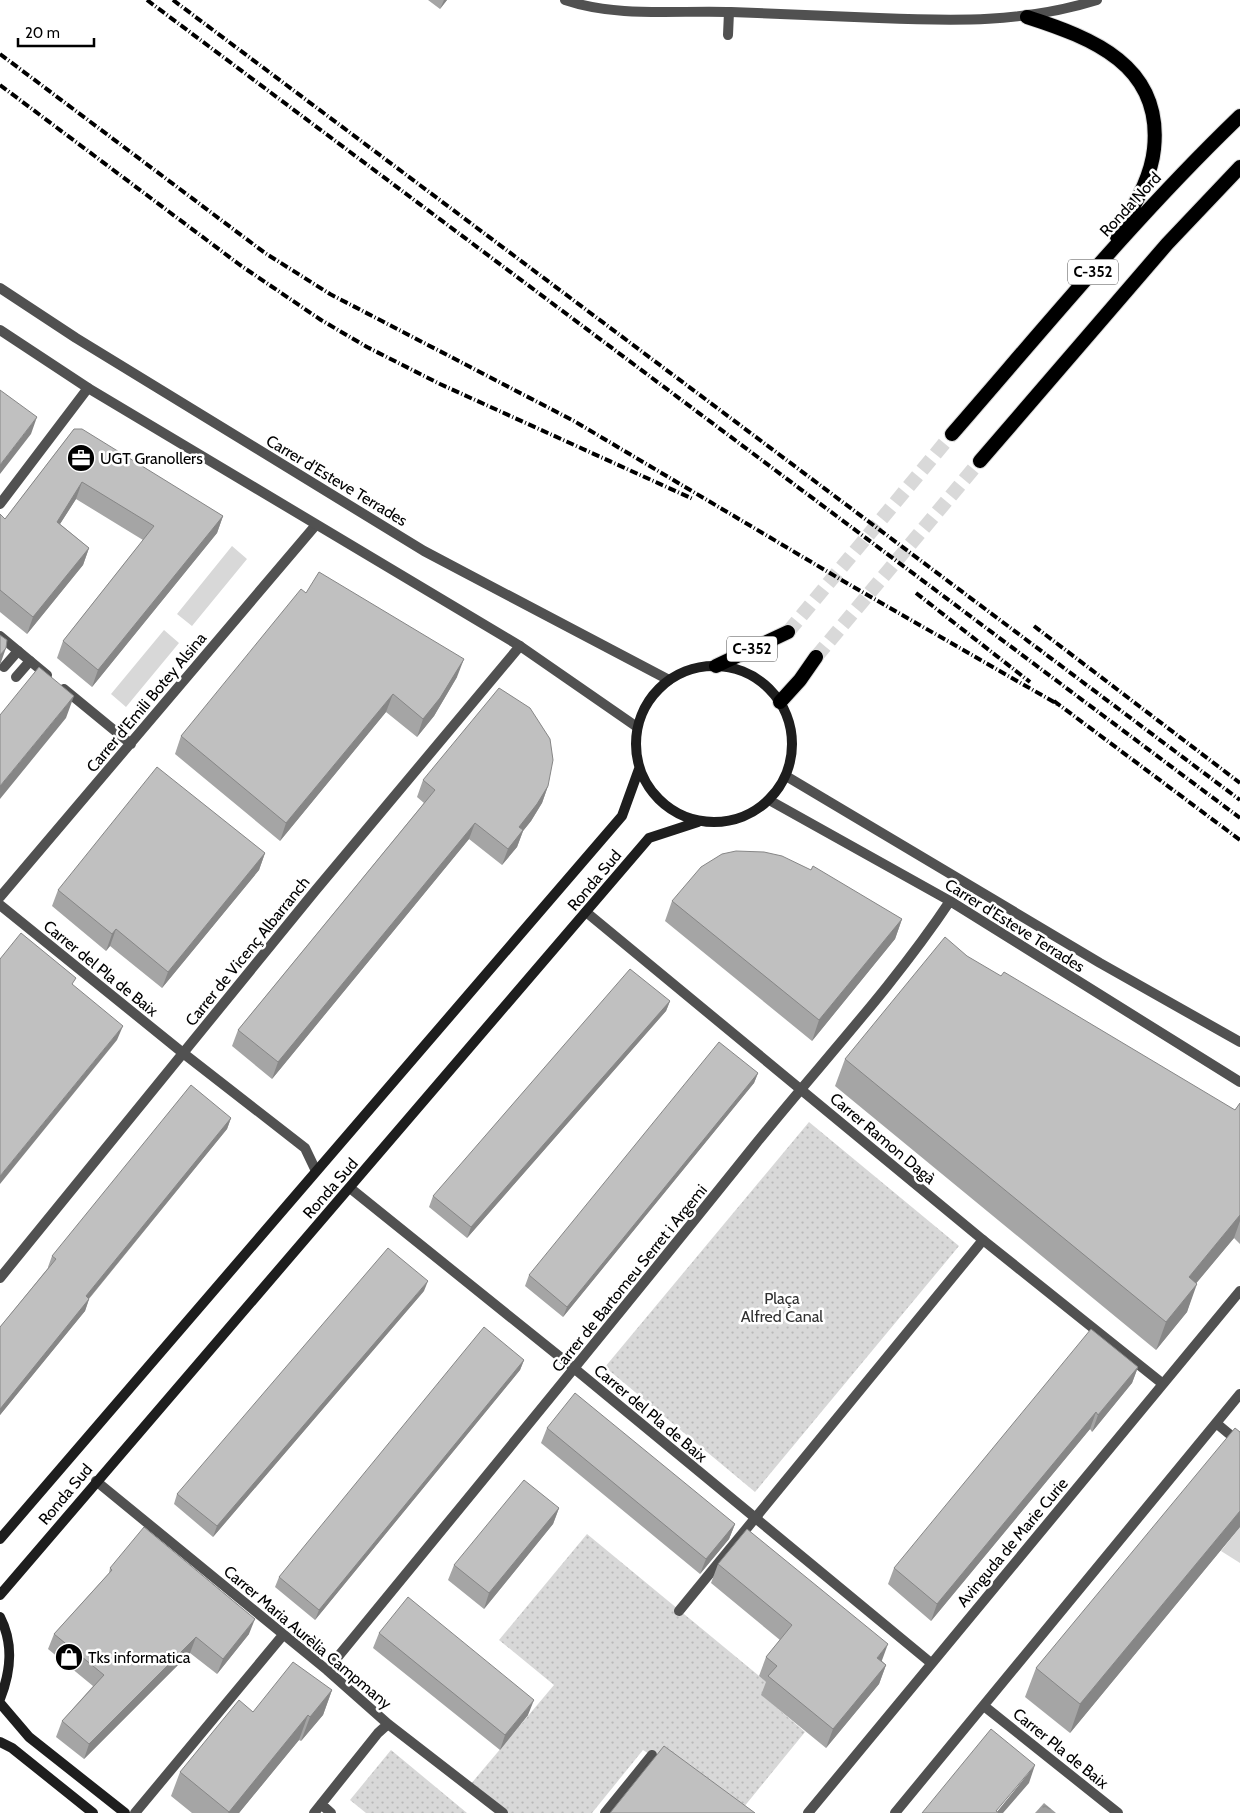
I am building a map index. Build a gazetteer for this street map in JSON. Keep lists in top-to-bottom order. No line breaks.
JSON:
{"streets":{"highway":["Ronda Nord","C-352"],"main road":["Ronda Sud"],"street":["Carrer d'Esteve Terrades","Carrer d'Emili Botey Alsina","Carrer de Vicenç Albarranch","Carrer del Pla de Baix","Carrer Ramon Dagà","Carrer de Bartomeu Serret i Argemi","Avinguda de Marie Curie","Carrer Maria Aurèlia Campmany","Carrer Pla de Baix"]},"crossings":[["C-352","Carrer d'Esteve Terrades"],["C-352","Ronda Sud"],["Carrer d'Esteve Terrades","Ronda Sud"],["Carrer d'Esteve Terrades","Carrer de Bartomeu Serret i Argemi"],["Ronda Sud","Carrer del Pla de Baix"],["Ronda Sud","Carrer Ramon Dagà"],["Ronda Sud","Carrer Maria Aurèlia Campmany"],["Carrer de Vicenç Albarranch","Carrer del Pla de Baix"],["Carrer del Pla de Baix","Carrer de Bartomeu Serret i Argemi"],["Carrer del Pla de Baix","Avinguda de Marie Curie"],["Carrer Ramon Dagà","Carrer de Bartomeu Serret i Argemi"],["Carrer Ramon Dagà","Avinguda de Marie Curie"],["Carrer de Bartomeu Serret i Argemi","Carrer Maria Aurèlia Campmany"]],"parks":["Plaça Alfred Canal"],"places":{"office":["UGT Granollers"],"shop":["Tks informatica"]},"scale_bar":"20 m"}
